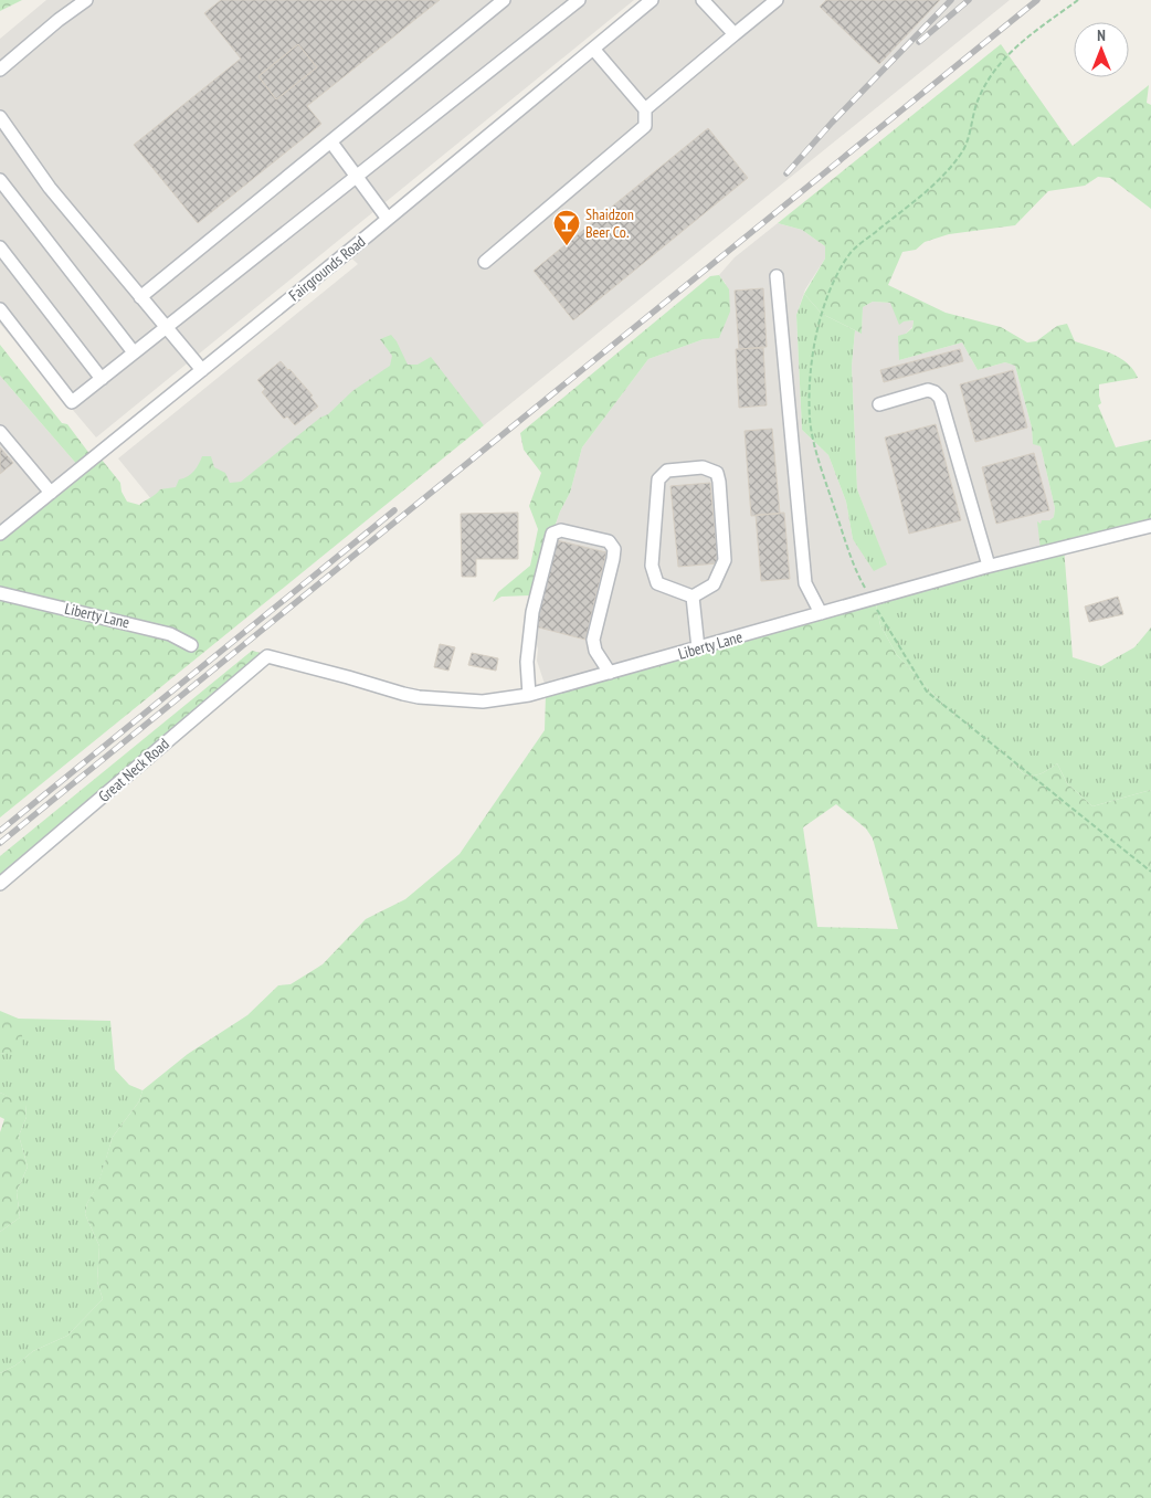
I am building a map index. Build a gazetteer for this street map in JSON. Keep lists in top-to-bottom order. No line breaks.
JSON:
{"streets":{"street":["Fairgrounds Road","Liberty Lane","Great Neck Road"]},"crossings":[["Liberty Lane","Great Neck Road"]],"places":{"bar":["Shaidzon Beer Co."]},"north":"top"}
